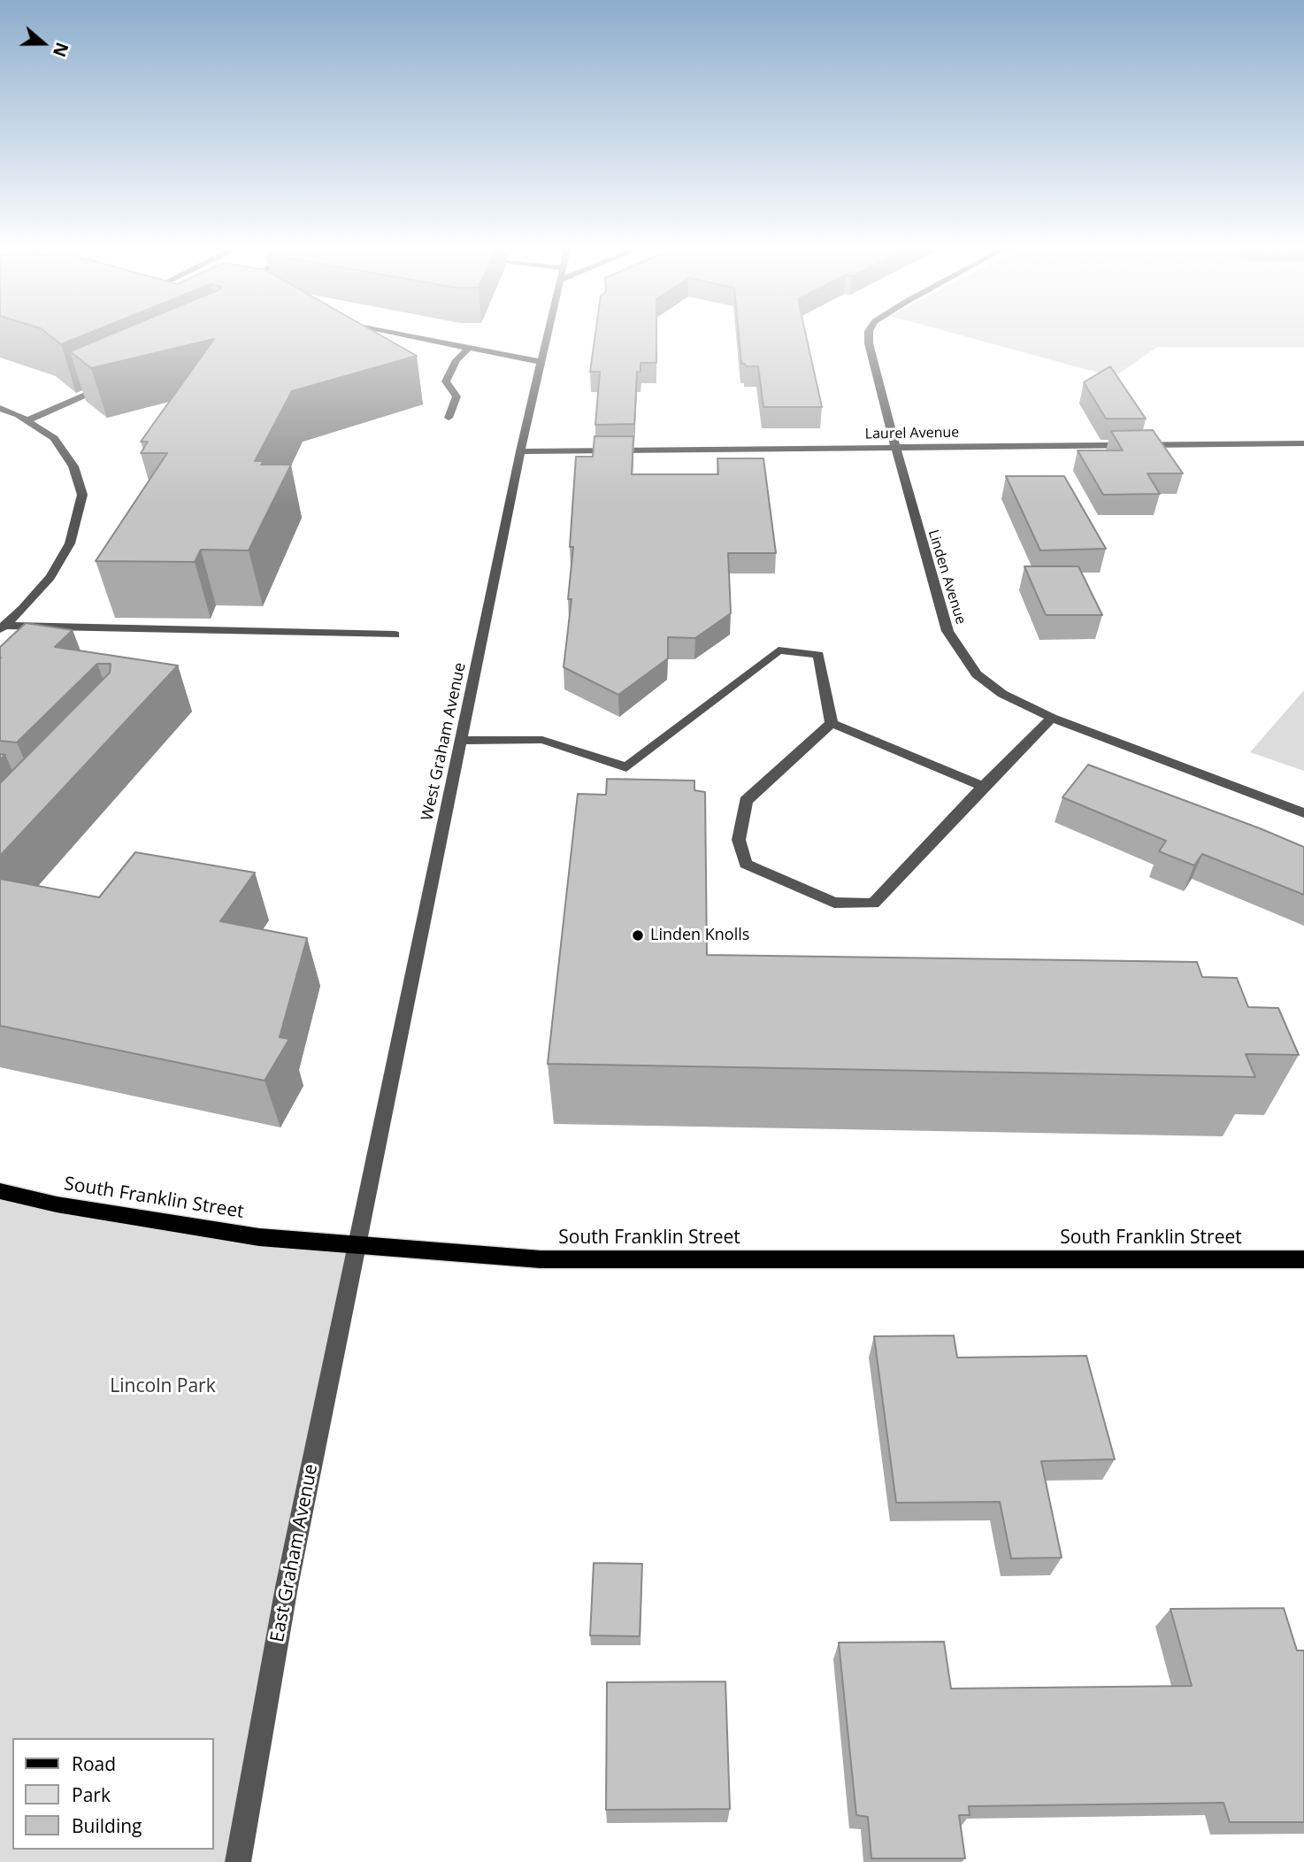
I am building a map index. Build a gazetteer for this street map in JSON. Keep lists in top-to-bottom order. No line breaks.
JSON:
{"streets":{"main road":["South Franklin Street"],"street":["Laurel Avenue","Linden Avenue","West Graham Avenue","East Graham Avenue"]},"crossings":[["Laurel Avenue","Linden Avenue"],["Laurel Avenue","West Graham Avenue"],["West Graham Avenue","South Franklin Street"],["West Graham Avenue","East Graham Avenue"],["South Franklin Street","East Graham Avenue"]],"parks":["Lincoln Park"],"places":["Linden Knolls"],"legend":["Road","Park","Building"],"north":"right"}
